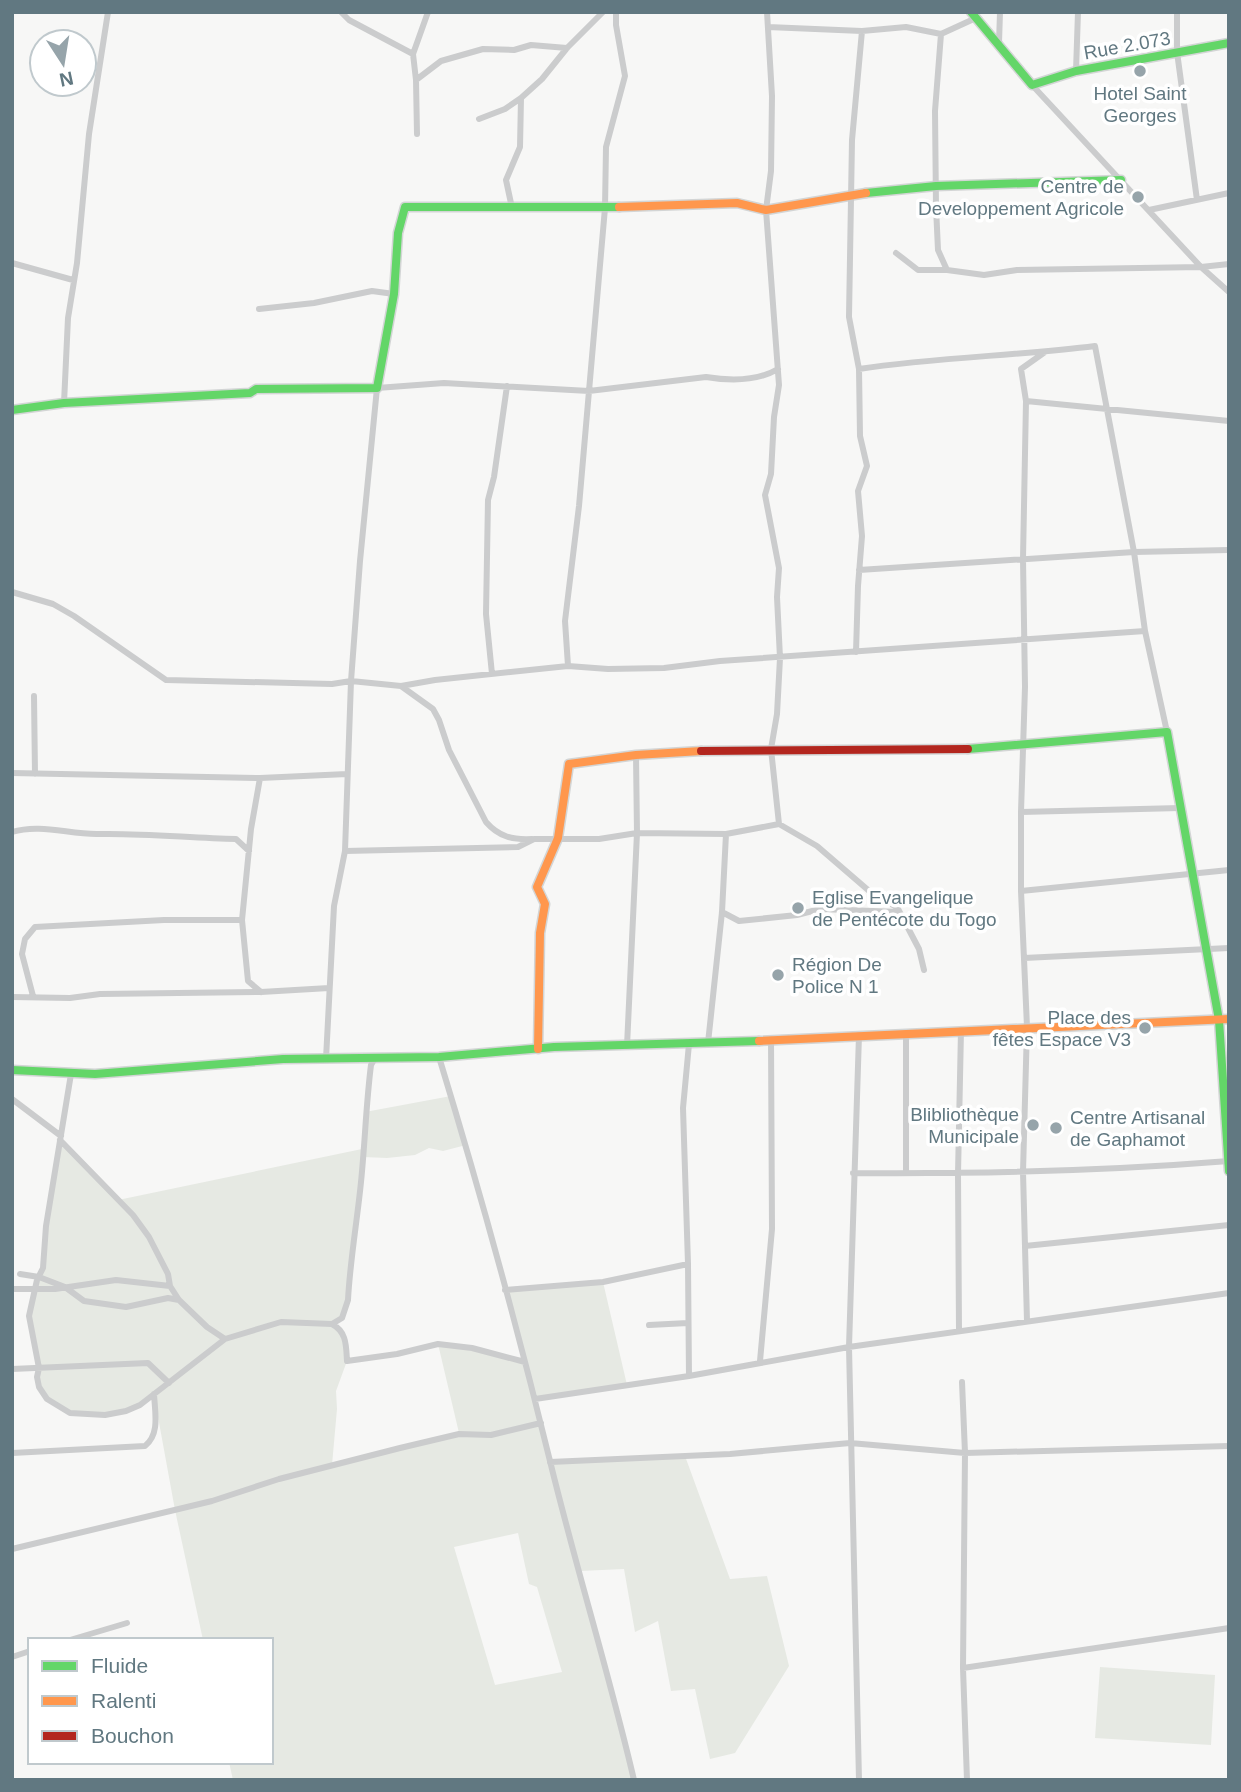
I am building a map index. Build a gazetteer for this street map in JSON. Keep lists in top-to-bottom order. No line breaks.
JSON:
{"streets":{"street":["Rue 2.073"]},"places":["Hotel Saint Georges","Centre de Developpement Agricole","Eglise Evangelique de Pentécote du Togo","Région De Police N 1","Place des fêtes Espace V3","Blibliothèque Municipale","Centre Artisanal de Gaphamot"],"legend":["Fluide","Ralenti","Bouchon"],"north":"bottom"}
